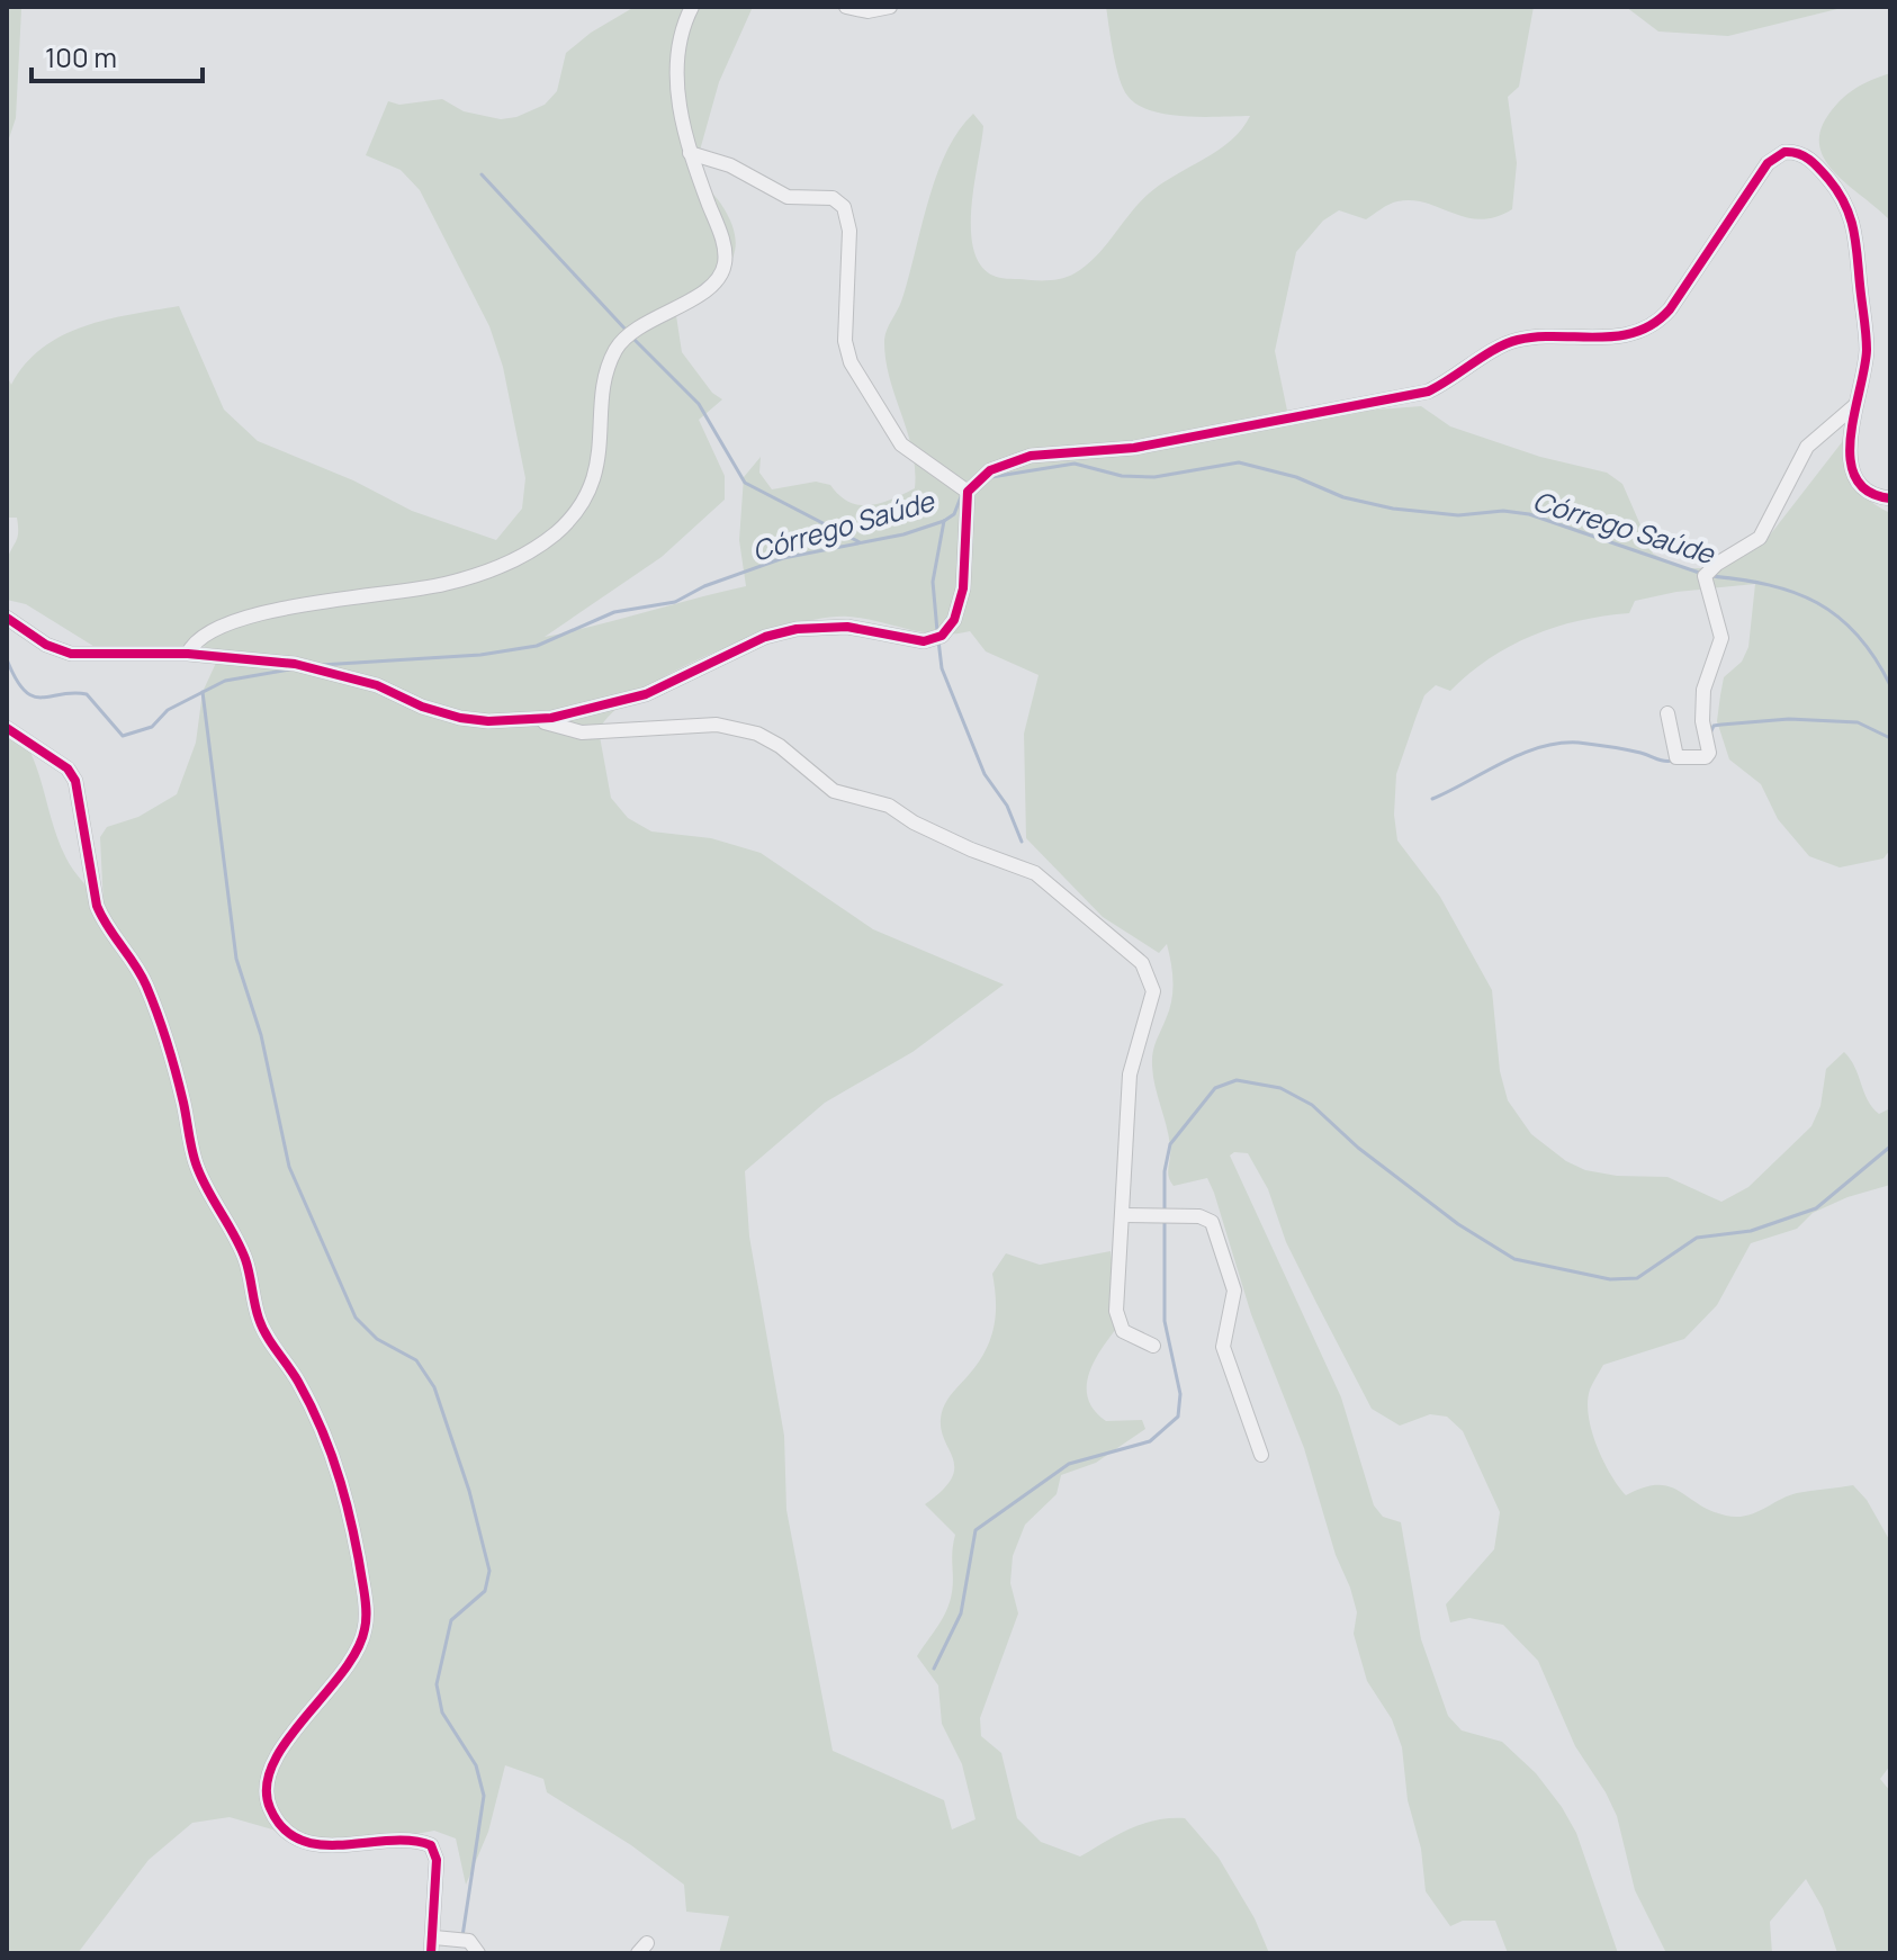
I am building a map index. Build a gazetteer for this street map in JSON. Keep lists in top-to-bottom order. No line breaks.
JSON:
{"water":["Córrego Saúde"],"scale_bar":"100 m"}
